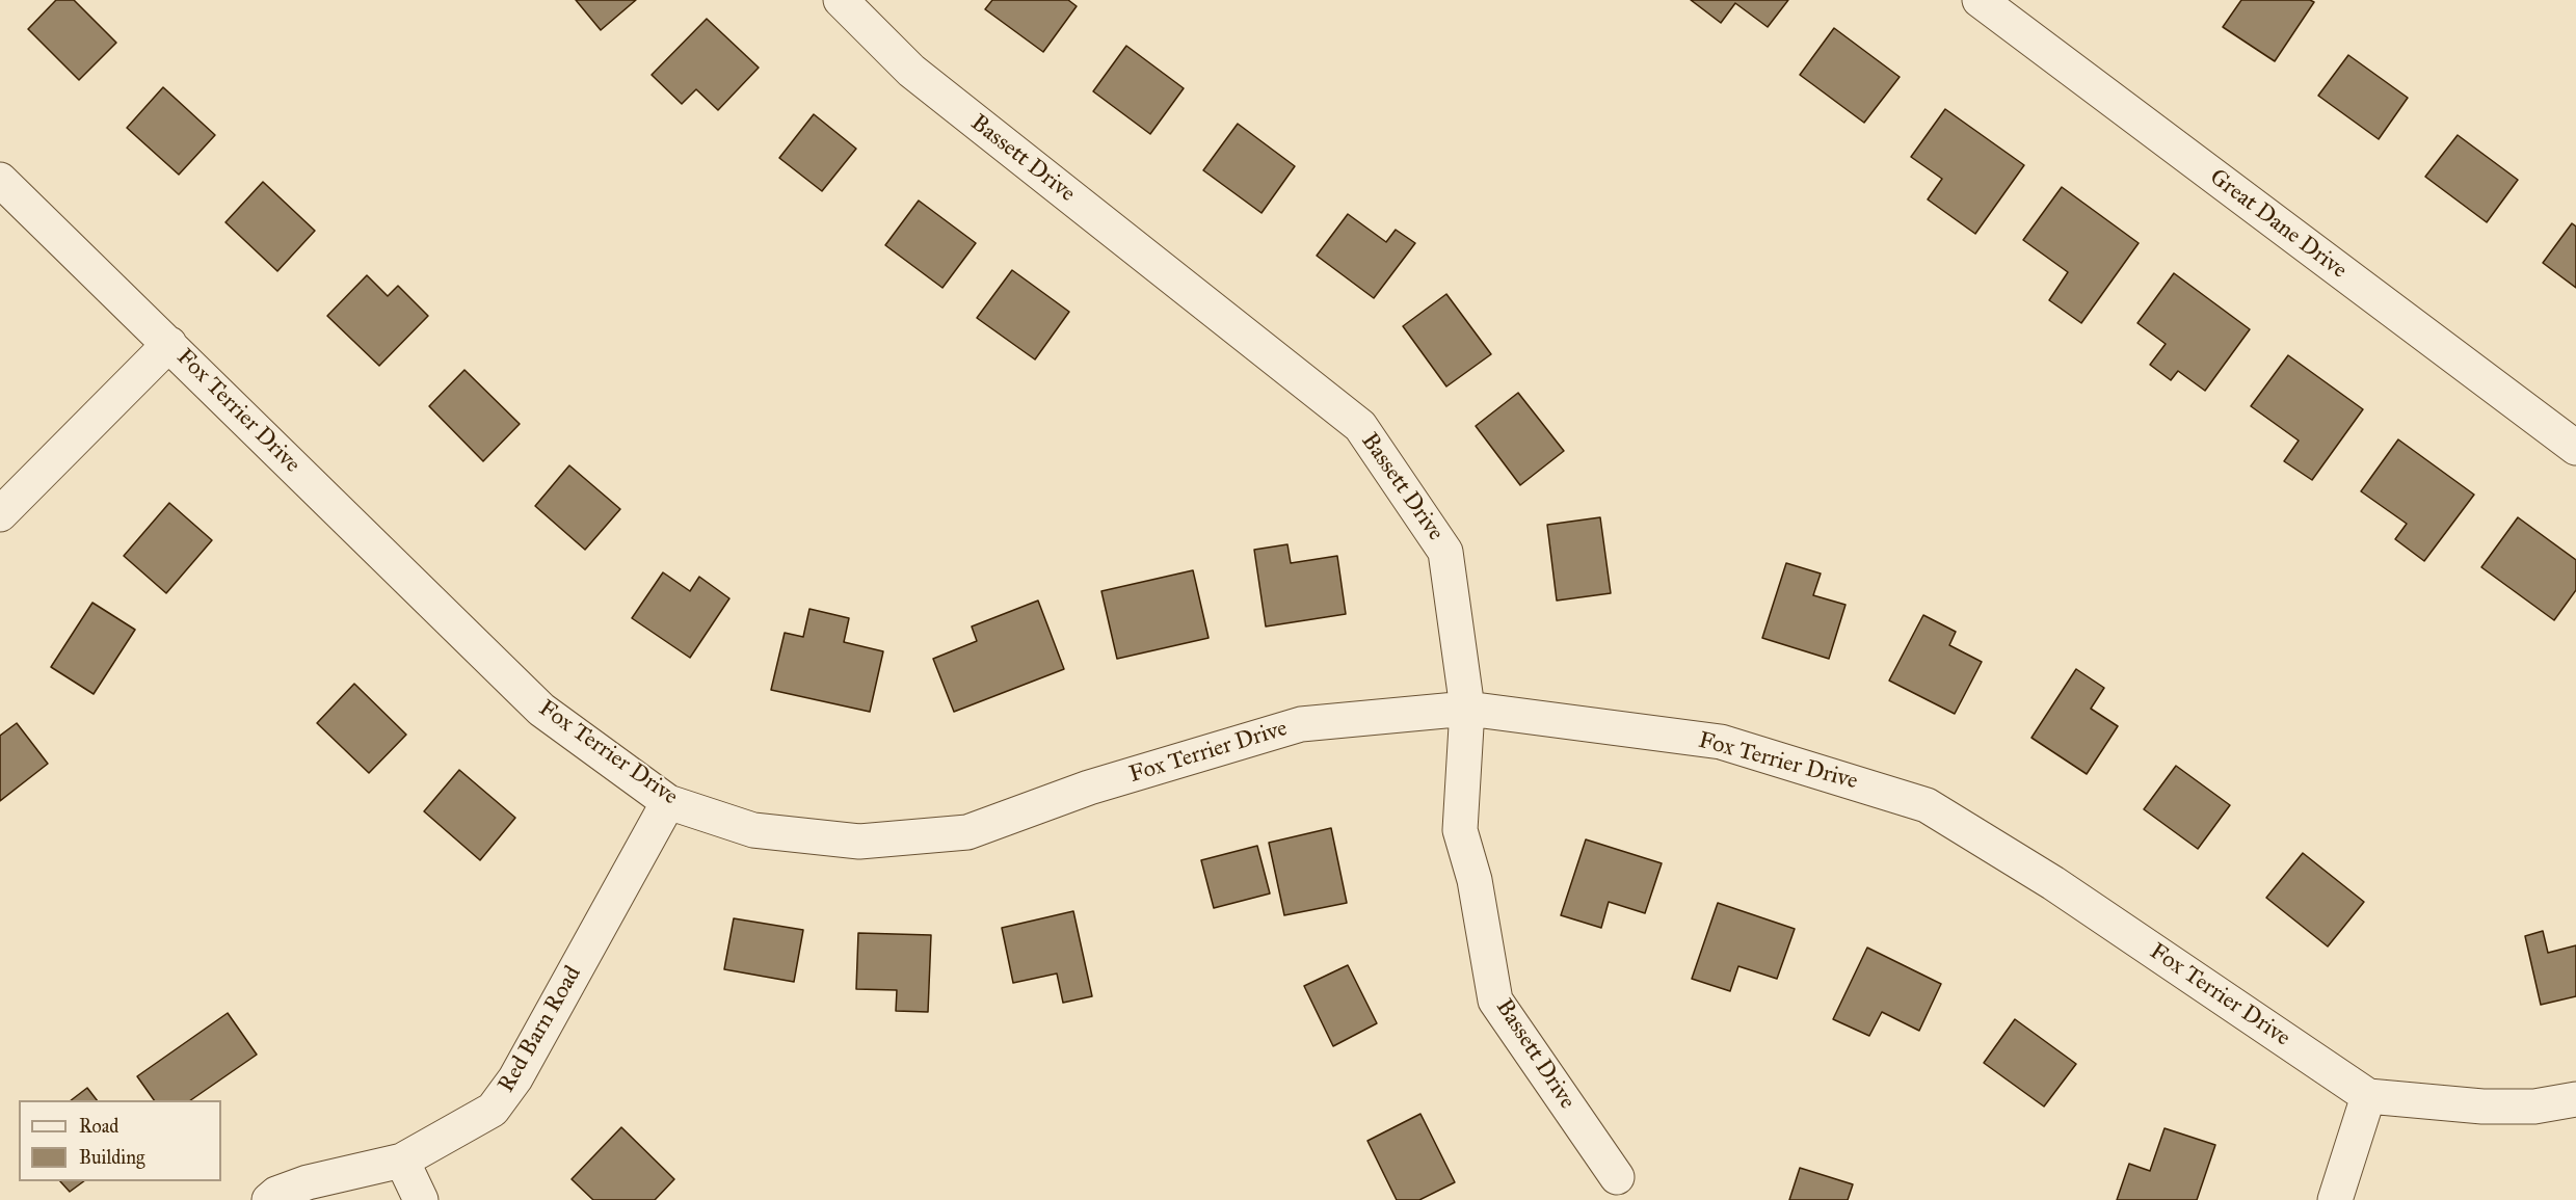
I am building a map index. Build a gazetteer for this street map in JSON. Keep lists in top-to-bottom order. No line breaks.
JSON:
{"streets":{"street":["Bassett Drive","Great Dane Drive","Fox Terrier Drive","Red Barn Road"]},"crossings":[["Bassett Drive","Fox Terrier Drive"],["Fox Terrier Drive","Red Barn Road"]],"legend":["Road","Building"]}
